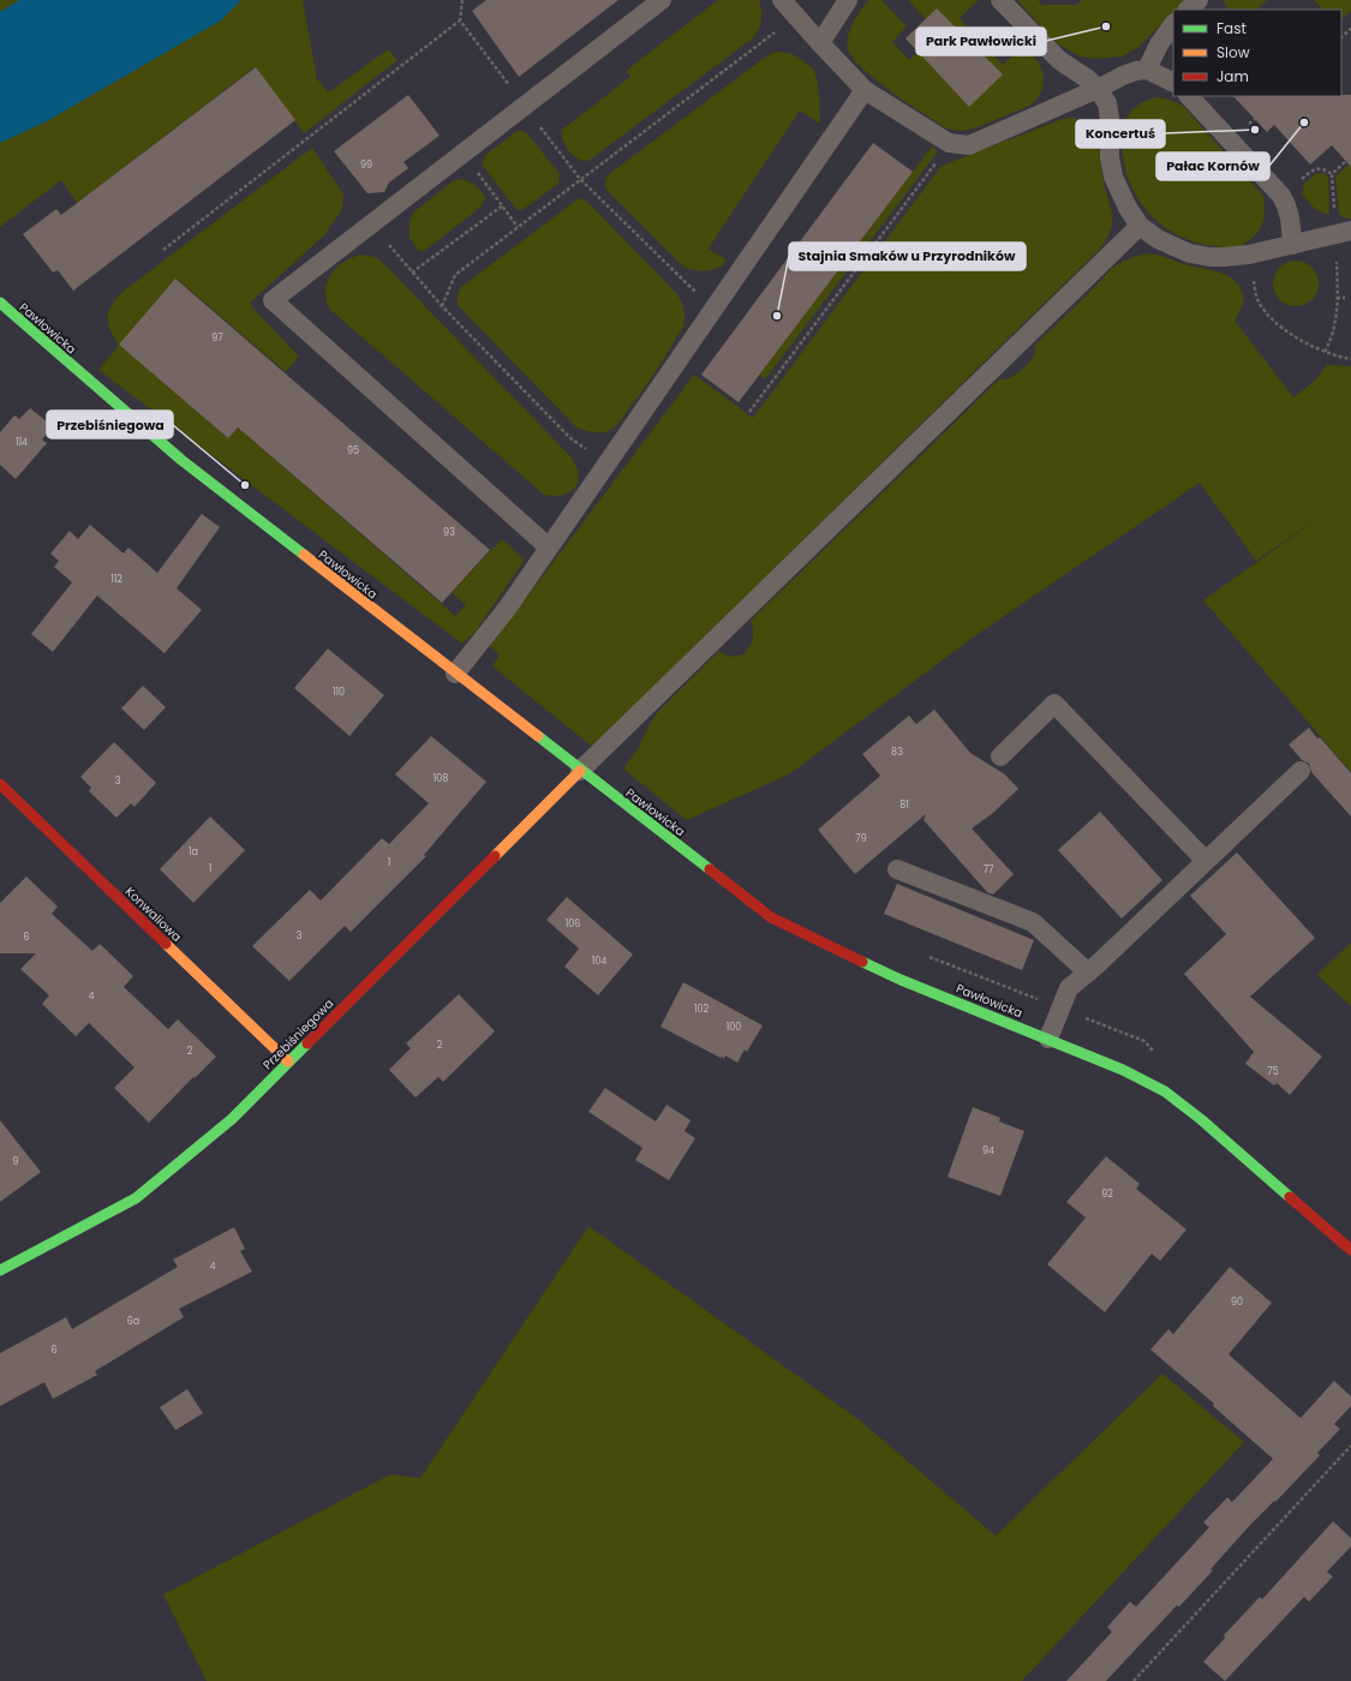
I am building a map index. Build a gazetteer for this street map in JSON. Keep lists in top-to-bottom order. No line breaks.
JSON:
{"streets":{"street":["Pawłowicka","Konwaliowa","Przebiśniegowa"]},"crossings":[["Pawłowicka","Przebiśniegowa"],["Konwaliowa","Przebiśniegowa"]],"places":["Park Pawłowicki","Pałac Kornów","Koncertuś","Stajnia Smaków u Przyrodników","Przebiśniegowa"],"house_numbers":["99","97","114","95","93","112","110","83","108","3","81","79","1a","1","1","77","106","3","6","104","4","102","100","2","2","75","94","9","92","4","90","6a","6"],"legend":["Fast","Slow","Jam"]}
